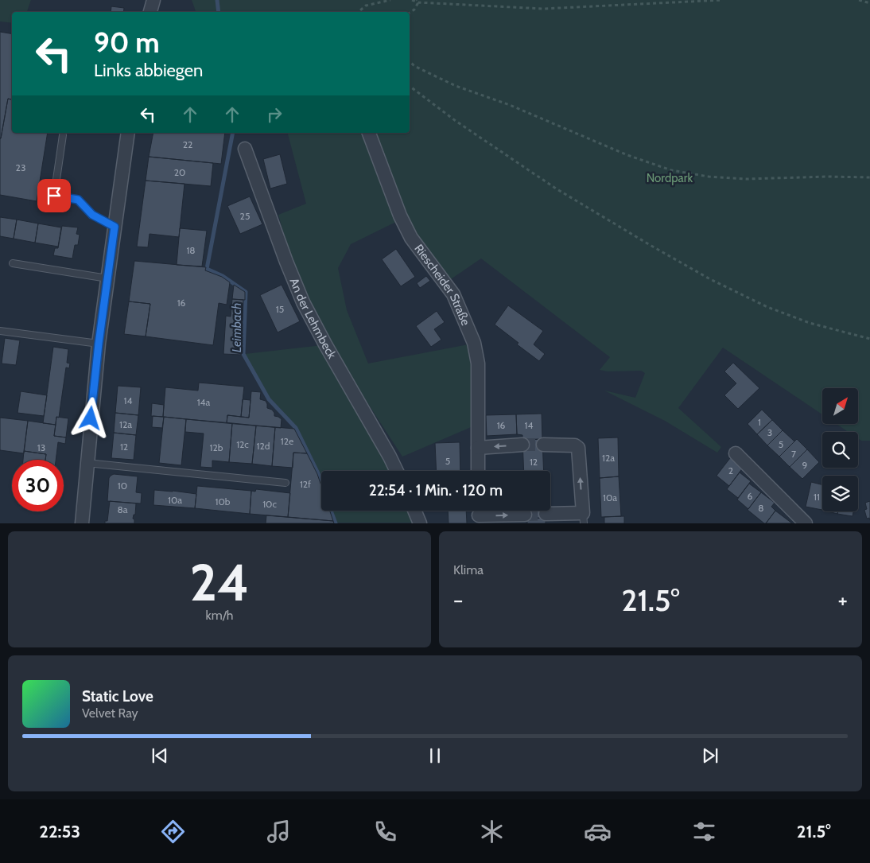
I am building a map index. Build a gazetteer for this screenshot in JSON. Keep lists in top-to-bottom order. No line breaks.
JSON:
{"streets":{"street":["Riescheider Straße","An der Lehmbeck"]},"water":["Leimbach"],"parks":["Nordpark"],"house_numbers":["22","23","20","25","18","16","15","14","14a","1","12a","16","14","3","12e","12c","5","12d","12","13","12b","7","12a","5","12","9","2","12f","10","6","11","10a","10a","10b","10c","8","8a"],"north":"top right","page":{"turn":["90 m","Links abbiegen"],"limit":"30","trip":"22:54 · 1 Min. · 120 m","tile":[["24","km/h"],"Klima"],"heat":["−","21.5°","+"],"song":["Static Love","Velvet Ray"],"tabs":["22:53","21.5°"]}}
